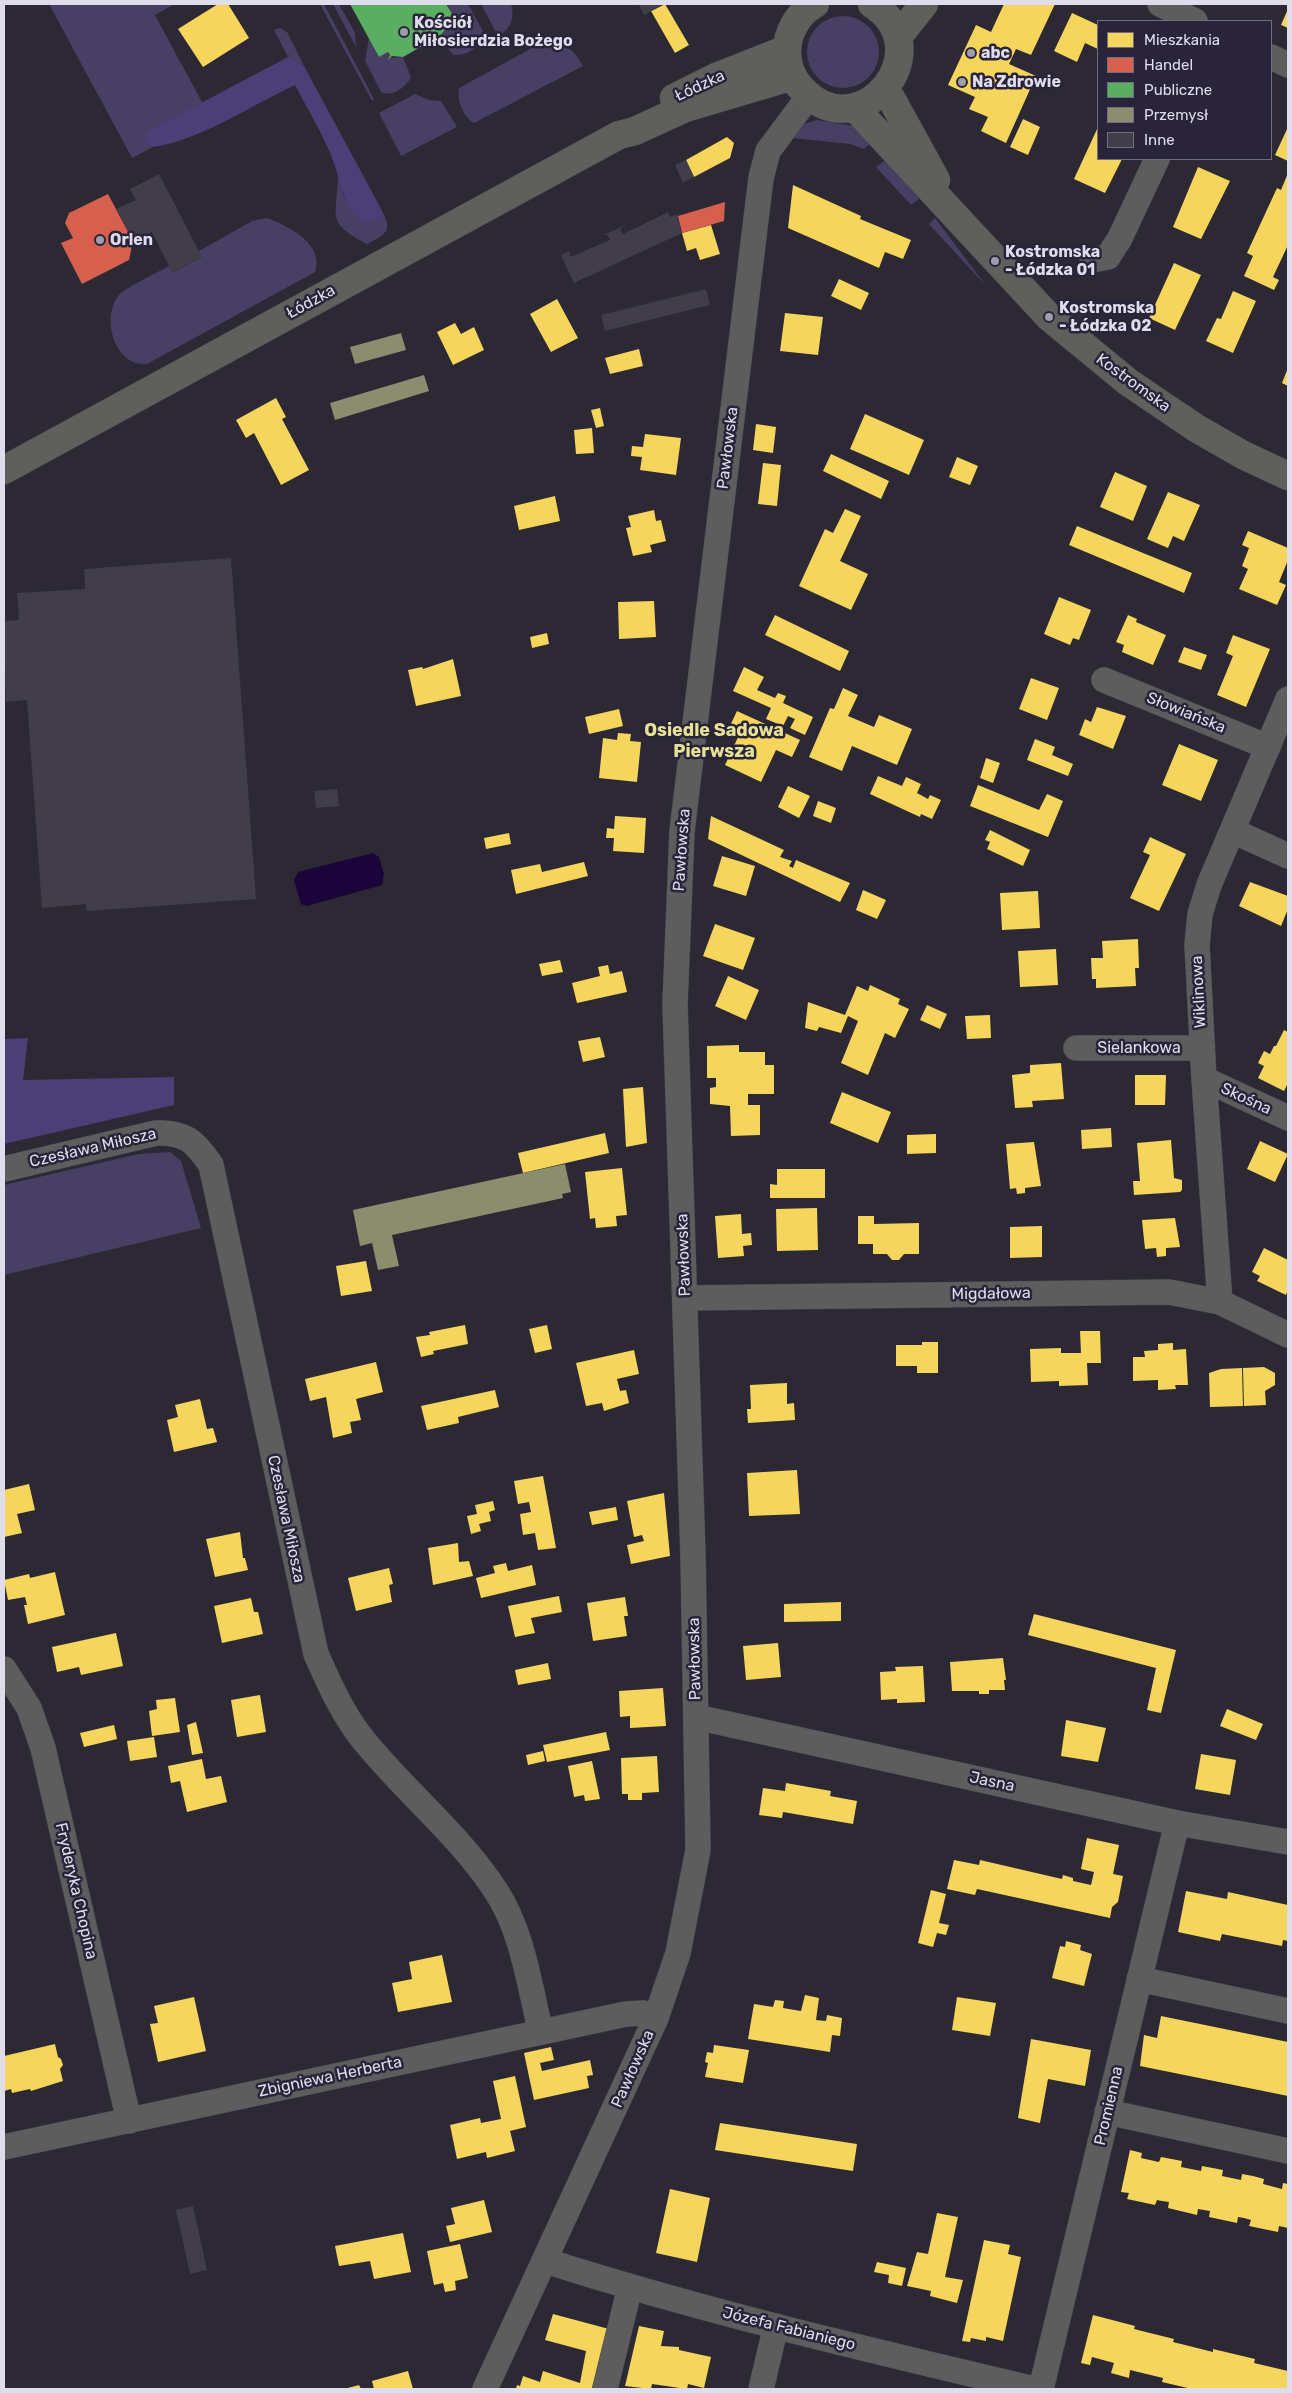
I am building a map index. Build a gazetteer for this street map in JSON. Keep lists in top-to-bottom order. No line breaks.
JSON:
{"streets":{"main road":["Łódzka","Kostromska"],"street":["Pawłowska","Słowiańska","Wiklinowa","Sielankowa","Skośna","Czesława Miłosza","Migdałowa","Jasna","Fryderyka Chopina","Zbigniewa Herberta","Promienna","Józefa Fabianiego"]},"crossings":[["Łódzka","Pawłowska"],["Pawłowska","Migdałowa"],["Pawłowska","Jasna"],["Pawłowska","Zbigniewa Herberta"],["Pawłowska","Józefa Fabianiego"],["Słowiańska","Wiklinowa"],["Wiklinowa","Sielankowa"],["Wiklinowa","Skośna"],["Wiklinowa","Migdałowa"],["Czesława Miłosza","Zbigniewa Herberta"],["Jasna","Promienna"],["Fryderyka Chopina","Zbigniewa Herberta"]],"districts":["Osiedle Sadowa Pierwsza"],"places":["Kościół Miłosierdzia Bożego","abc","Na Zdrowie","Orlen","Kostromska - Łódzka 01","Kostromska - Łódzka 02"],"legend":["Mieszkania","Handel","Publiczne","Przemysł","Inne"]}
